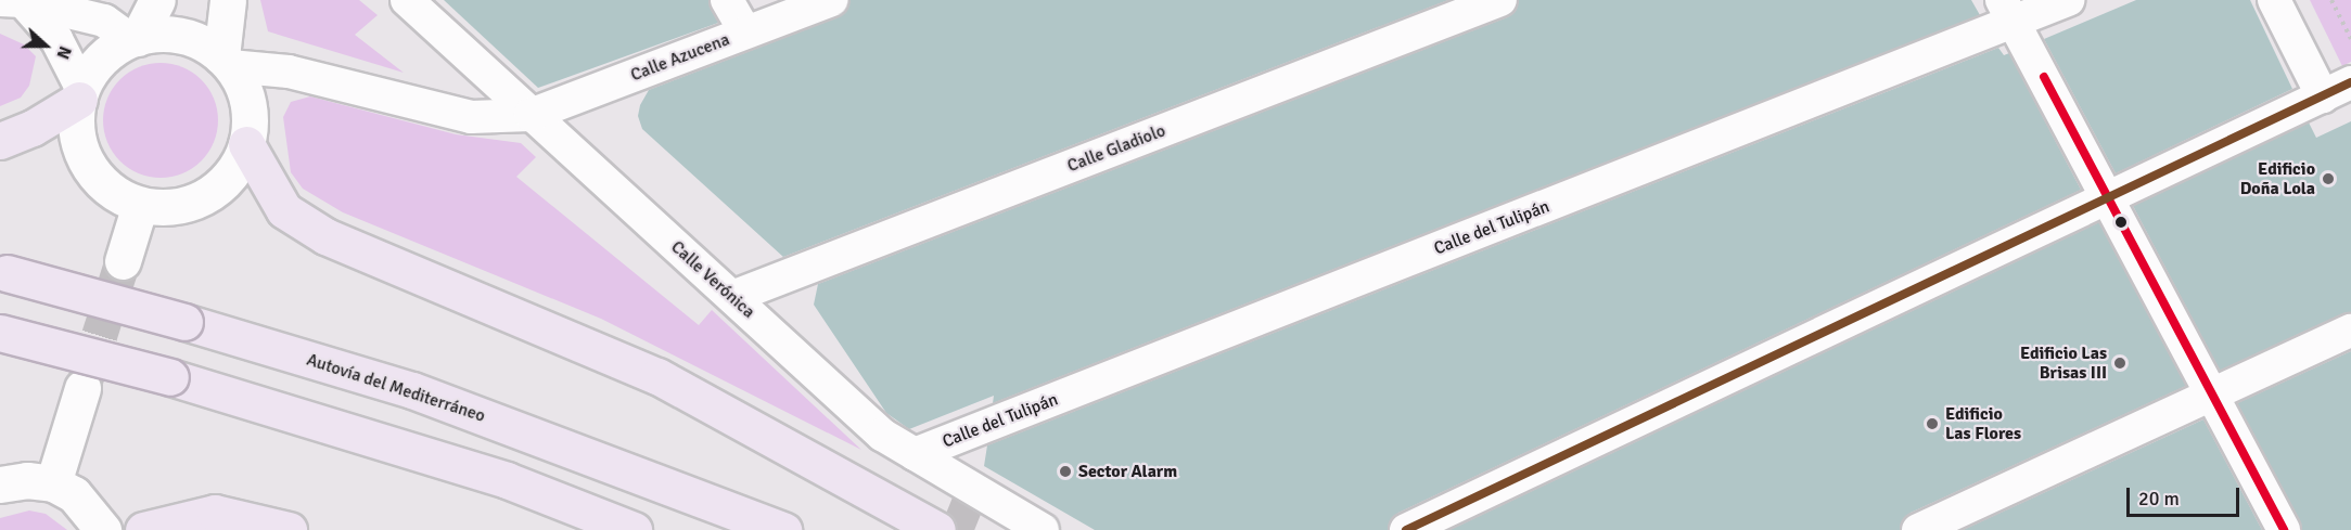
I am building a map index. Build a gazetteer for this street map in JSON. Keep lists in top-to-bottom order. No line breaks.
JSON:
{"streets":{"highway":["Autovía del Mediterráneo"],"street":["Calle Azucena","Calle Gladiolo","Calle del Tulipán","Calle Verónica"]},"crossings":[["Calle Azucena","Calle Verónica"],["Calle Gladiolo","Calle Verónica"],["Calle del Tulipán","Calle Verónica"]],"places":["Edificio Doña Lola","Edificio Las Brisas III","Edificio Las Flores","Sector Alarm"],"lines":["transit line 20"],"scale_bar":"20 m","north":"right"}
